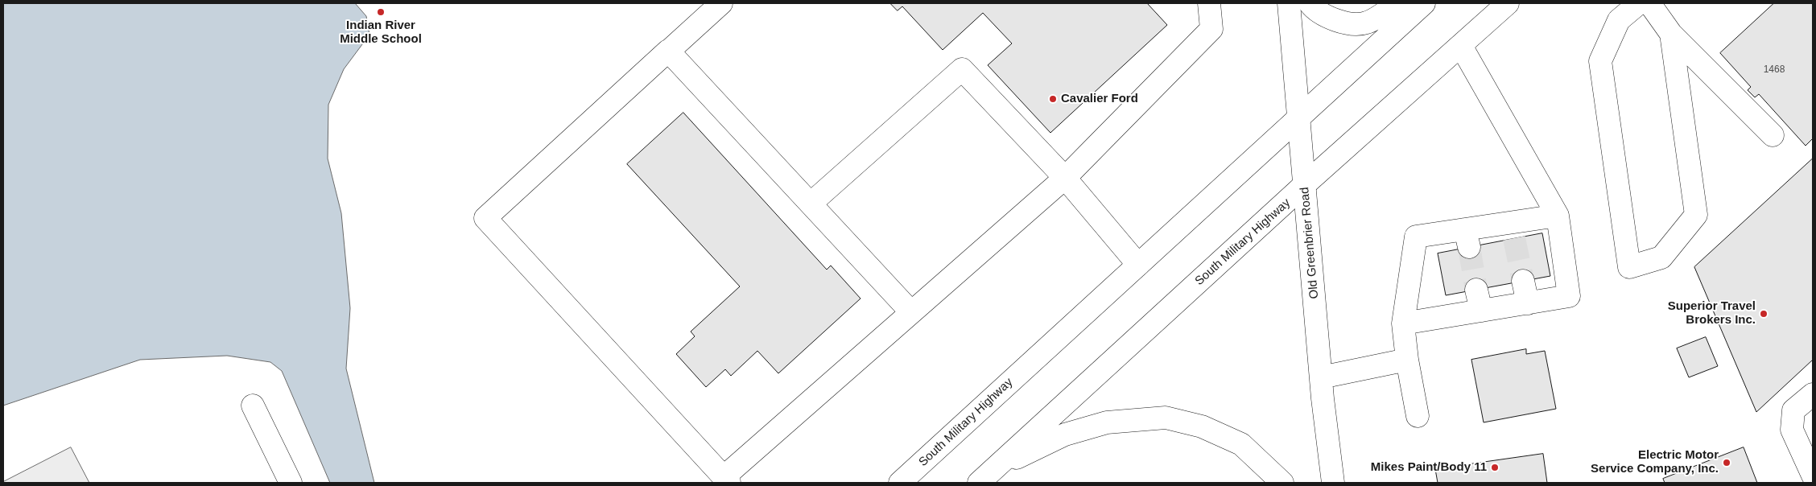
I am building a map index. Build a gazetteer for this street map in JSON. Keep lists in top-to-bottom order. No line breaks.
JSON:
{"streets":{"main road":["South Military Highway","Old Greenbrier Road"]},"crossings":[["South Military Highway","Old Greenbrier Road"]],"places":["Indian River Middle School","Cavalier Ford","Superior Travel Brokers Inc.","Electric Motor Service Company, Inc.","Mikes Paint/Body 11"],"house_numbers":["1468"]}
